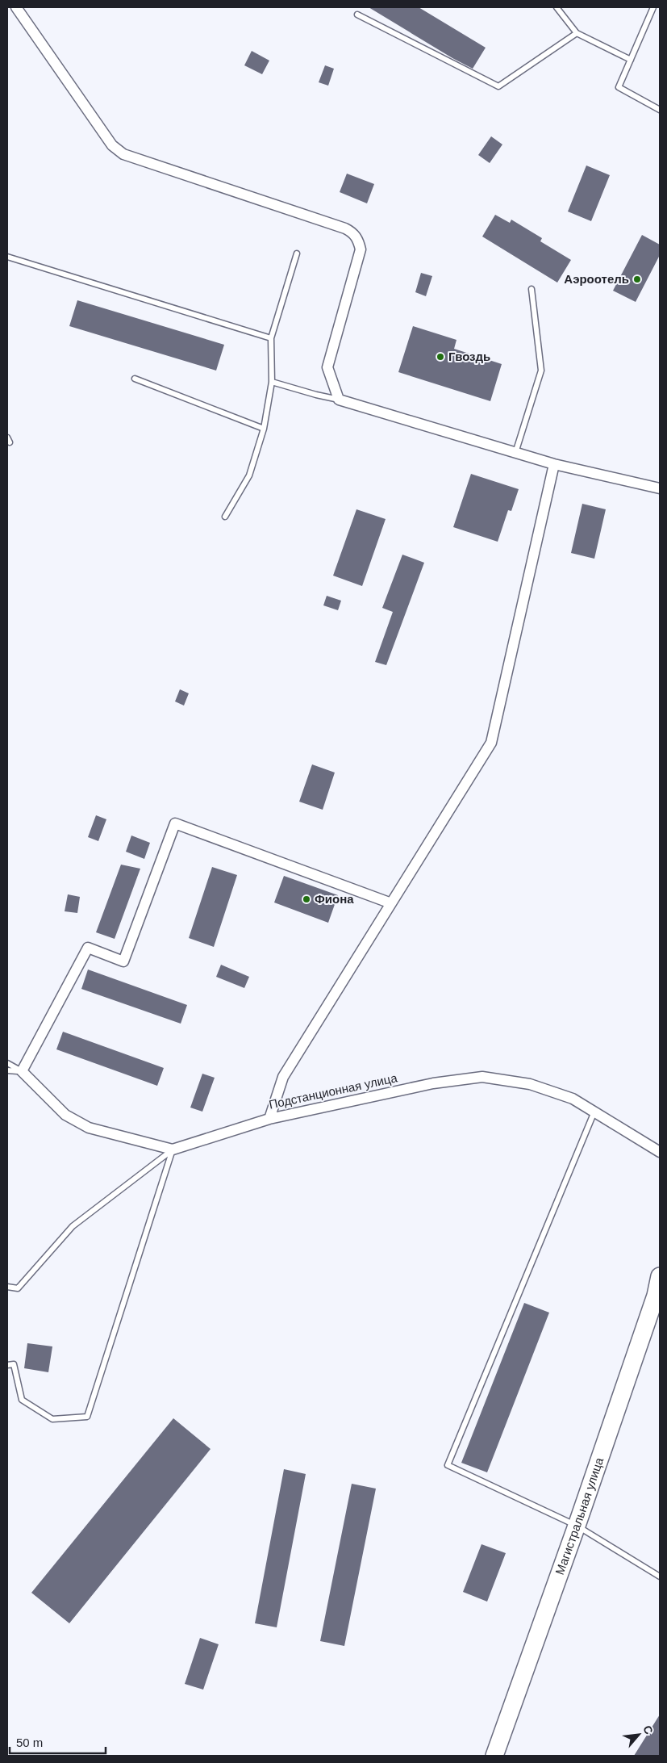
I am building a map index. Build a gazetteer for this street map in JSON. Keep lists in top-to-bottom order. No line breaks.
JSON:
{"streets":{"main road":["Магистральная улица"],"street":["Подстанционная улица"]},"places":["Аэроотель","Гвоздь","Фиона"],"scale_bar":"50 m","north":"top right"}
